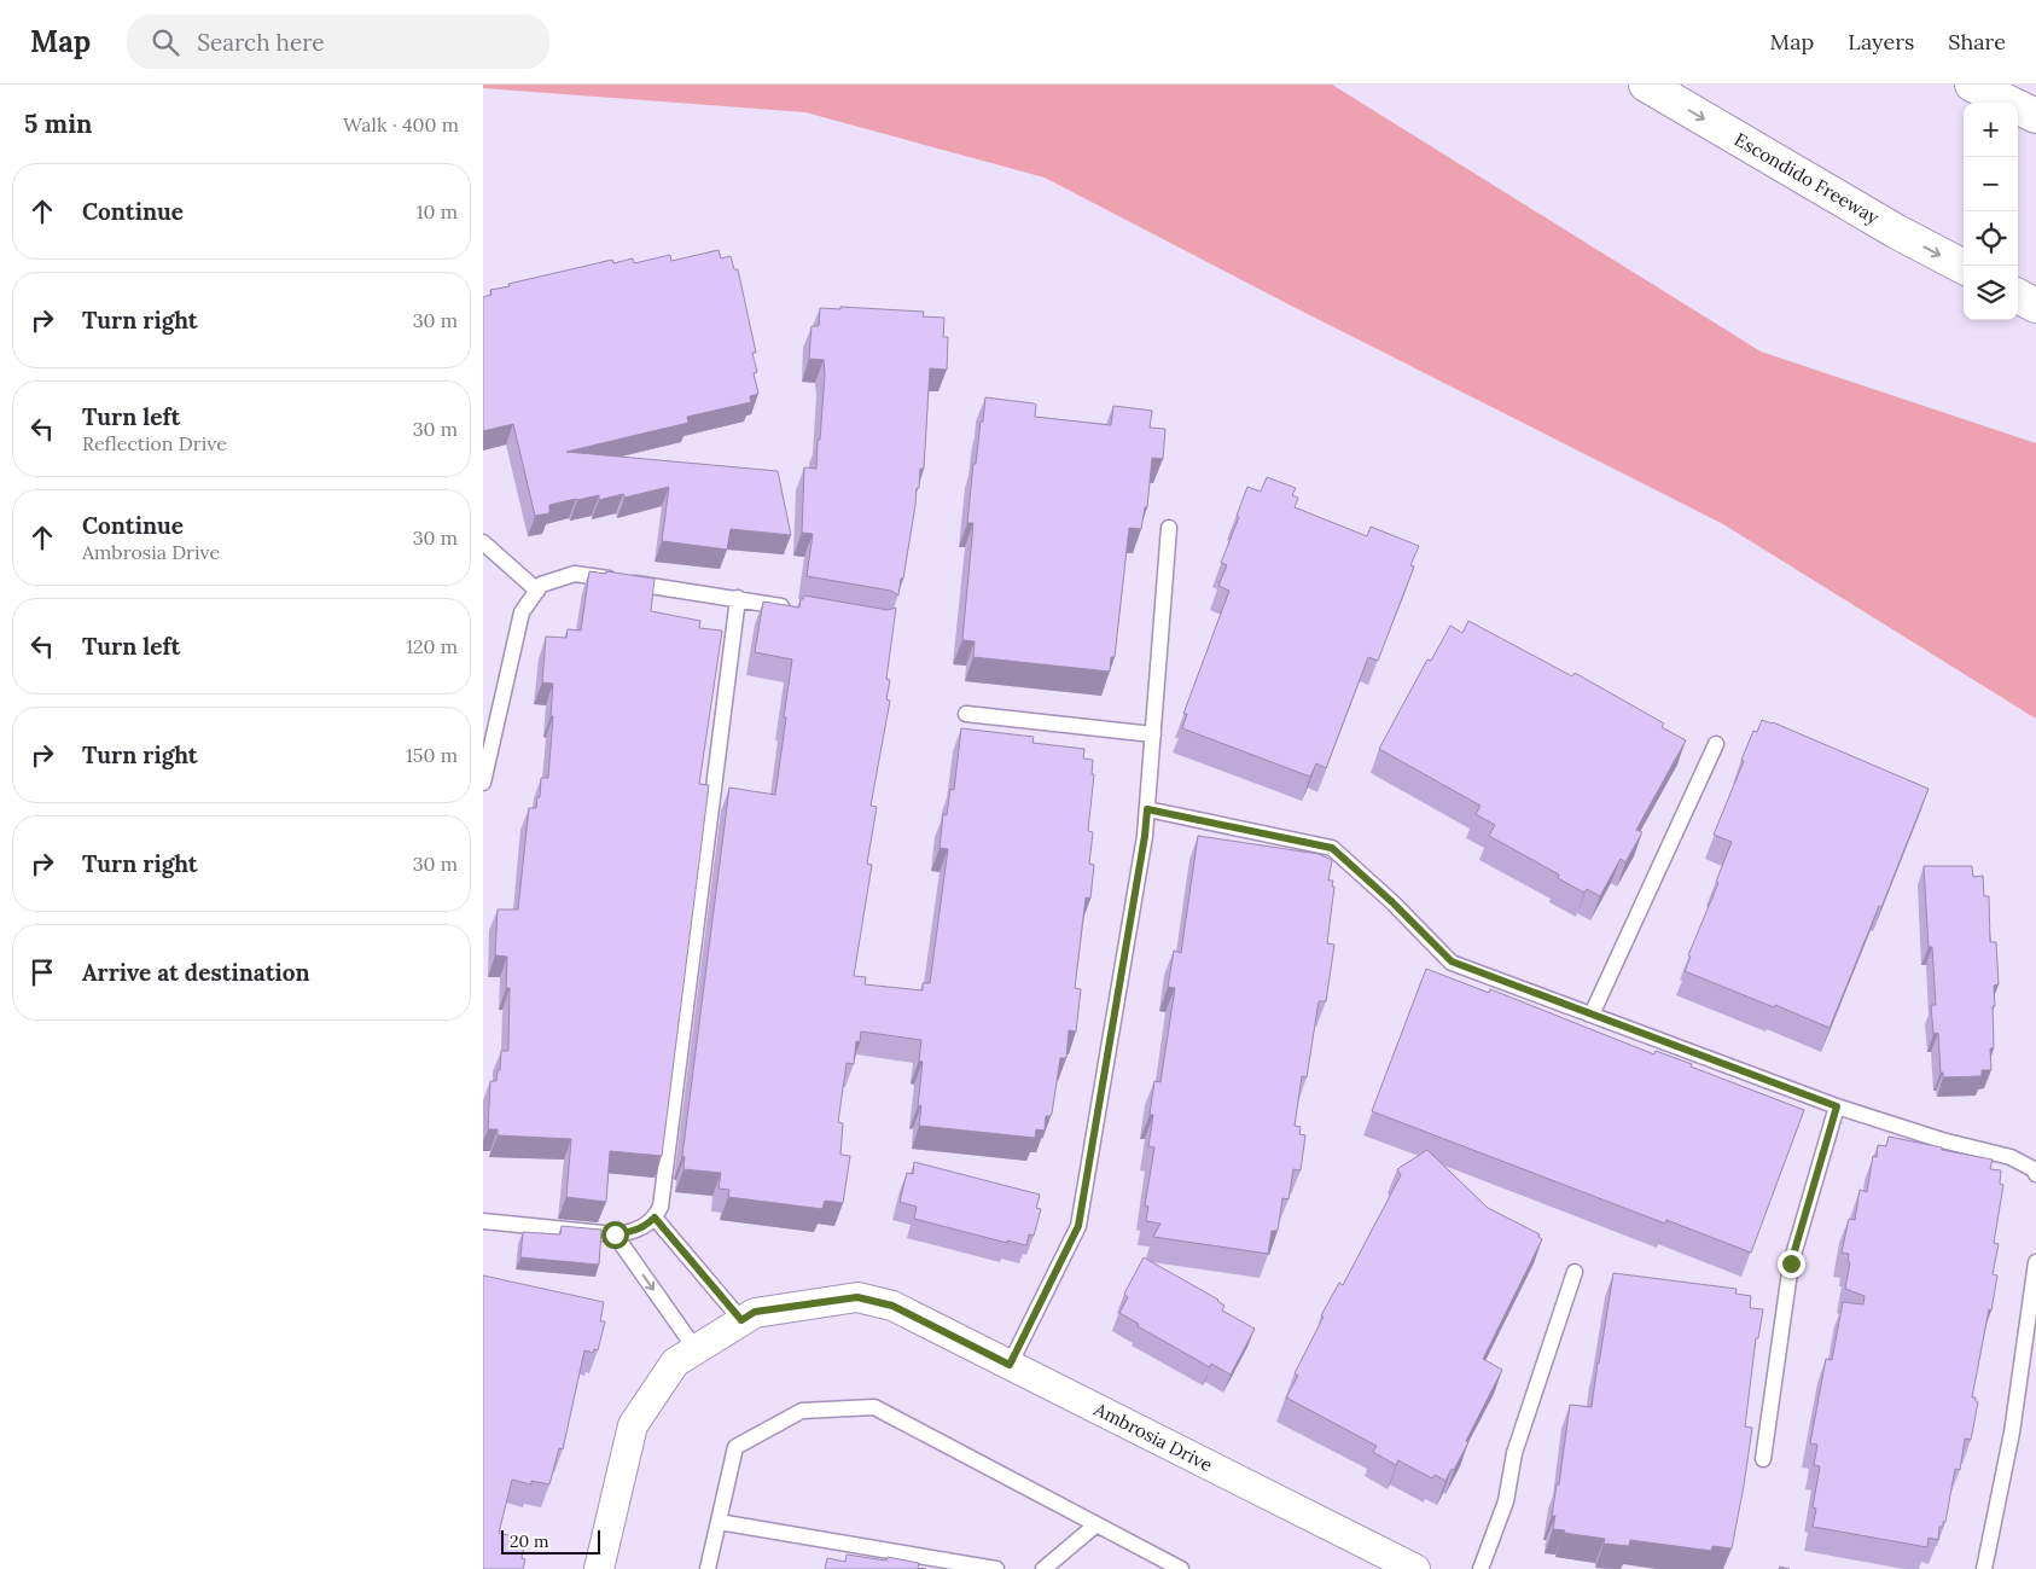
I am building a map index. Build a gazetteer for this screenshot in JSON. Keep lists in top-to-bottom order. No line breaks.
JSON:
{"streets":{"highway":["Escondido Freeway"],"street":["Ambrosia Drive"]},"one_way":["Escondido Freeway"],"scale_bar":"20 m","page":{"header":"Map","search":"Search here","nav":["Map","Layers","Share"],"heading":["5 min","Walk · 400 m"],"map_buttons":["+","−"],"list":[["Continue","10 m"],["Turn right","30 m"],["Turn left","Reflection Drive","30 m"],["Continue","Ambrosia Drive","30 m"],["Turn left","120 m"],["Turn right","150 m"],["Turn right","30 m"],"Arrive at destination"],"scale":"20 m"}}
